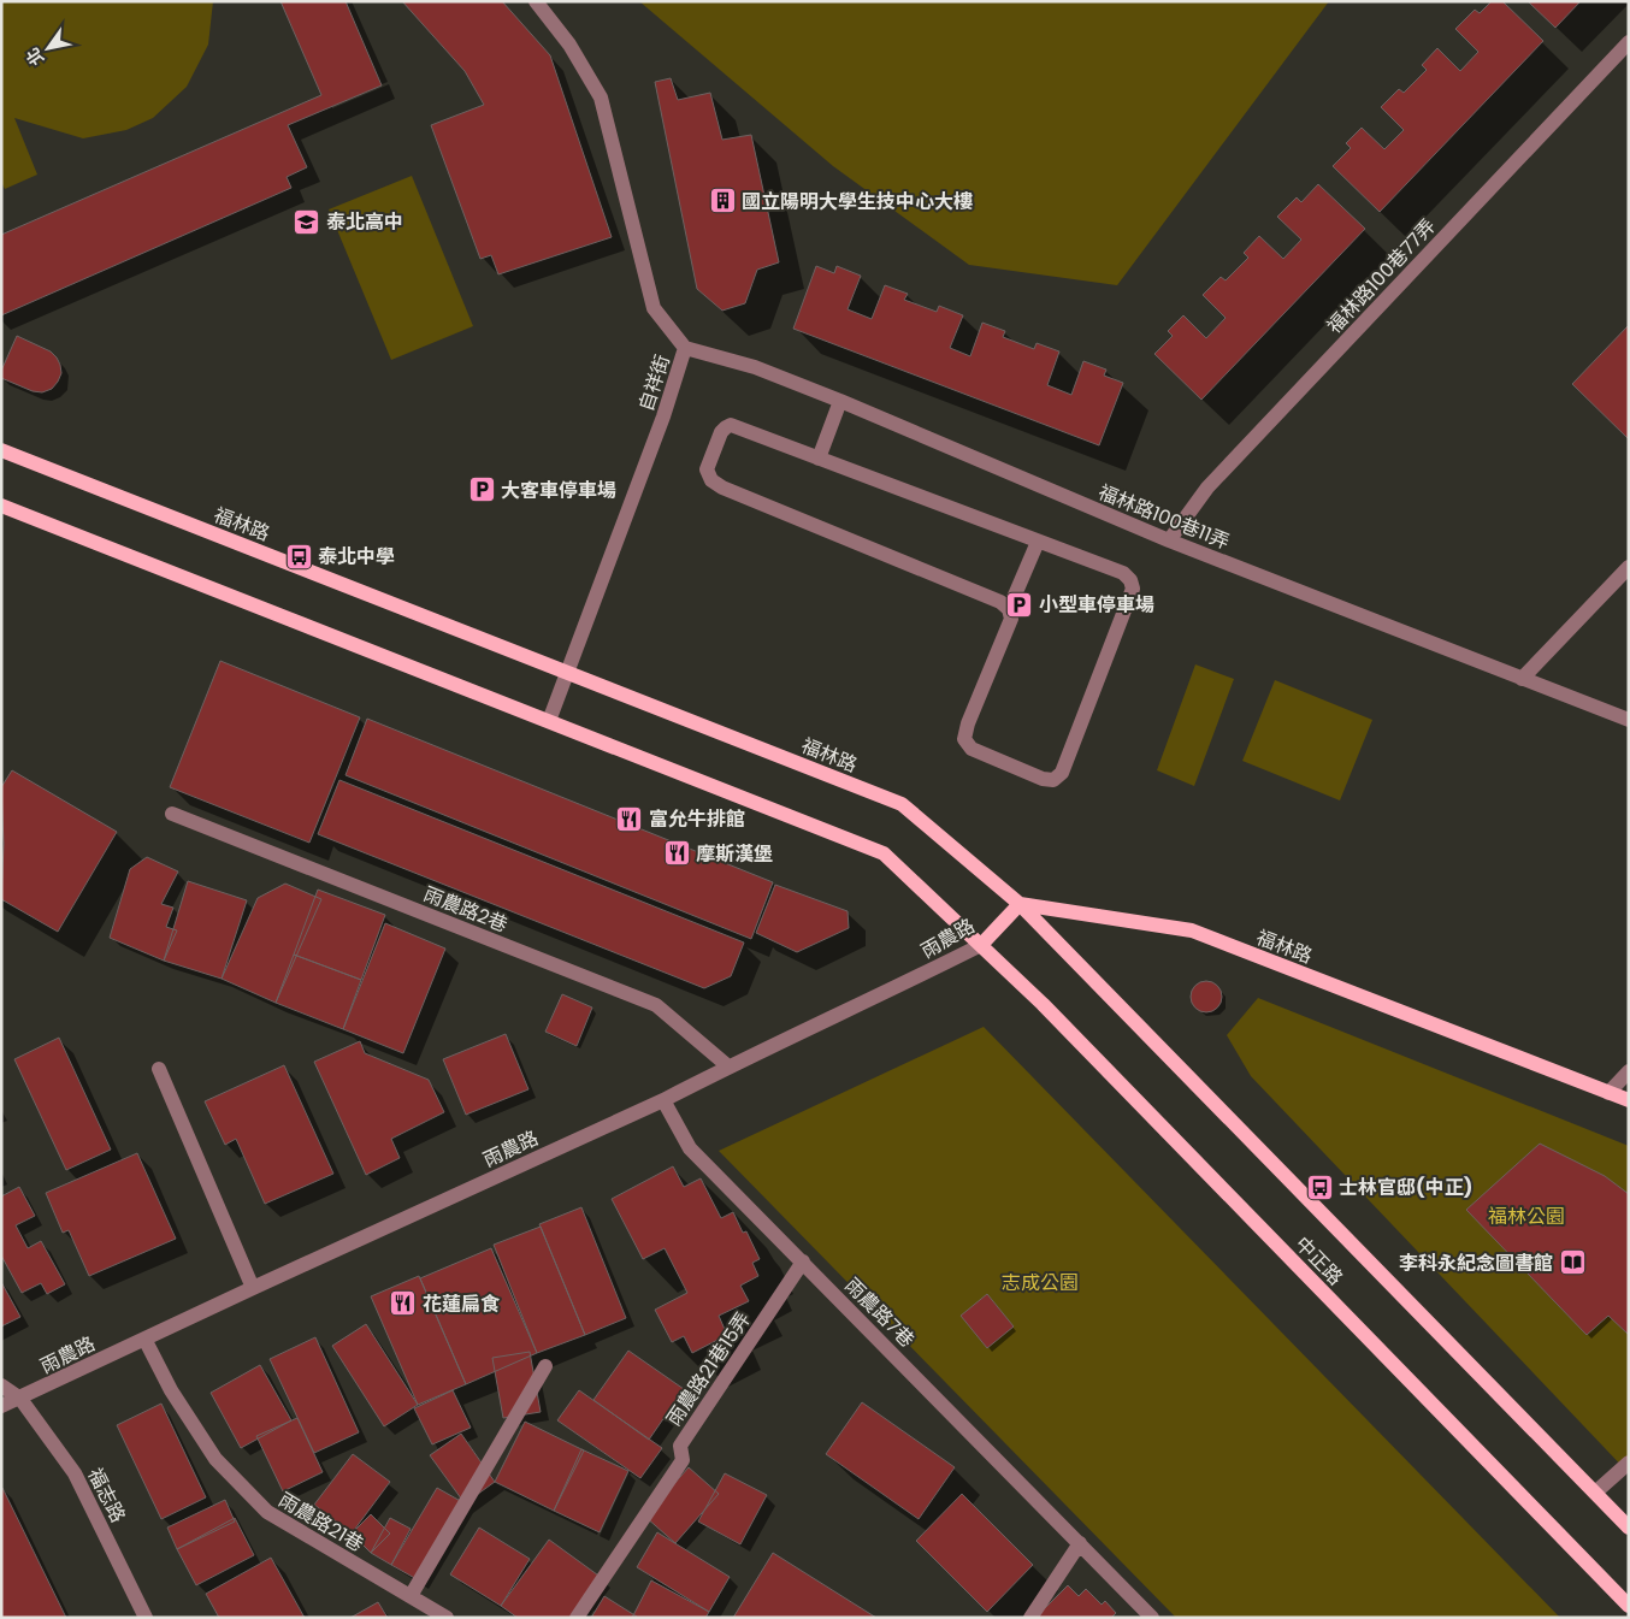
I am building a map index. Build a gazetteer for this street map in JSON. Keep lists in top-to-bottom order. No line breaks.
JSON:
{"streets":{"main road":["福林路","雨農路","中正路"],"street":["福林路100巷77弄","自祥街","福林路100巷11弄","雨農路2巷","雨農路7巷","雨農路21巷15弄","福志路","雨農路21巷"]},"crossings":[["福林路100巷77弄","福林路100巷11弄"],["自祥街","福林路100巷11弄"],["自祥街","福林路"],["福林路","雨農路"],["福林路","中正路"],["雨農路2巷","雨農路"],["雨農路","中正路"],["雨農路","雨農路7巷"],["雨農路","福志路"],["雨農路","雨農路21巷"],["雨農路7巷","雨農路21巷15弄"]],"parks":["福林公園","志成公園"],"places":{"building":["國立陽明大學生技中心大樓"],"school or university":["泰北高中"],"parking":["大客車停車場","小型車停車場"],"bus stop":["泰北中學","士林官邸(中正)"],"restaurant":["富允牛排館","摩斯漢堡","花蓮扁食"],"library":["李科永紀念圖書館"]},"north":"bottom left"}
